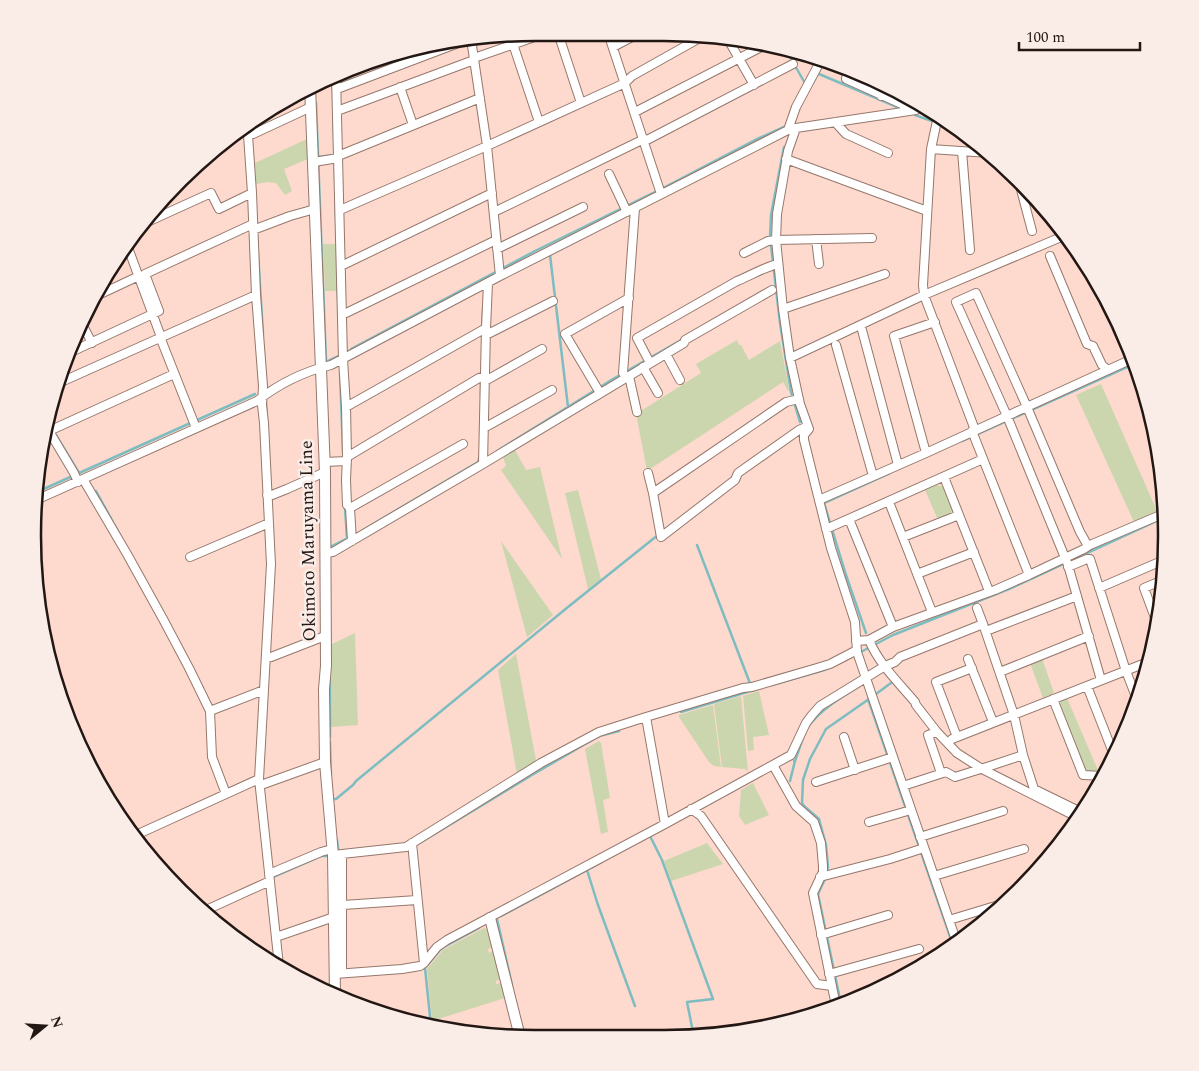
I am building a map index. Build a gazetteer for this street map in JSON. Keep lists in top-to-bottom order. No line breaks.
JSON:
{"streets":{"main road":["Okimoto Maruyama Line"]},"scale_bar":"100 m","north":"right"}
